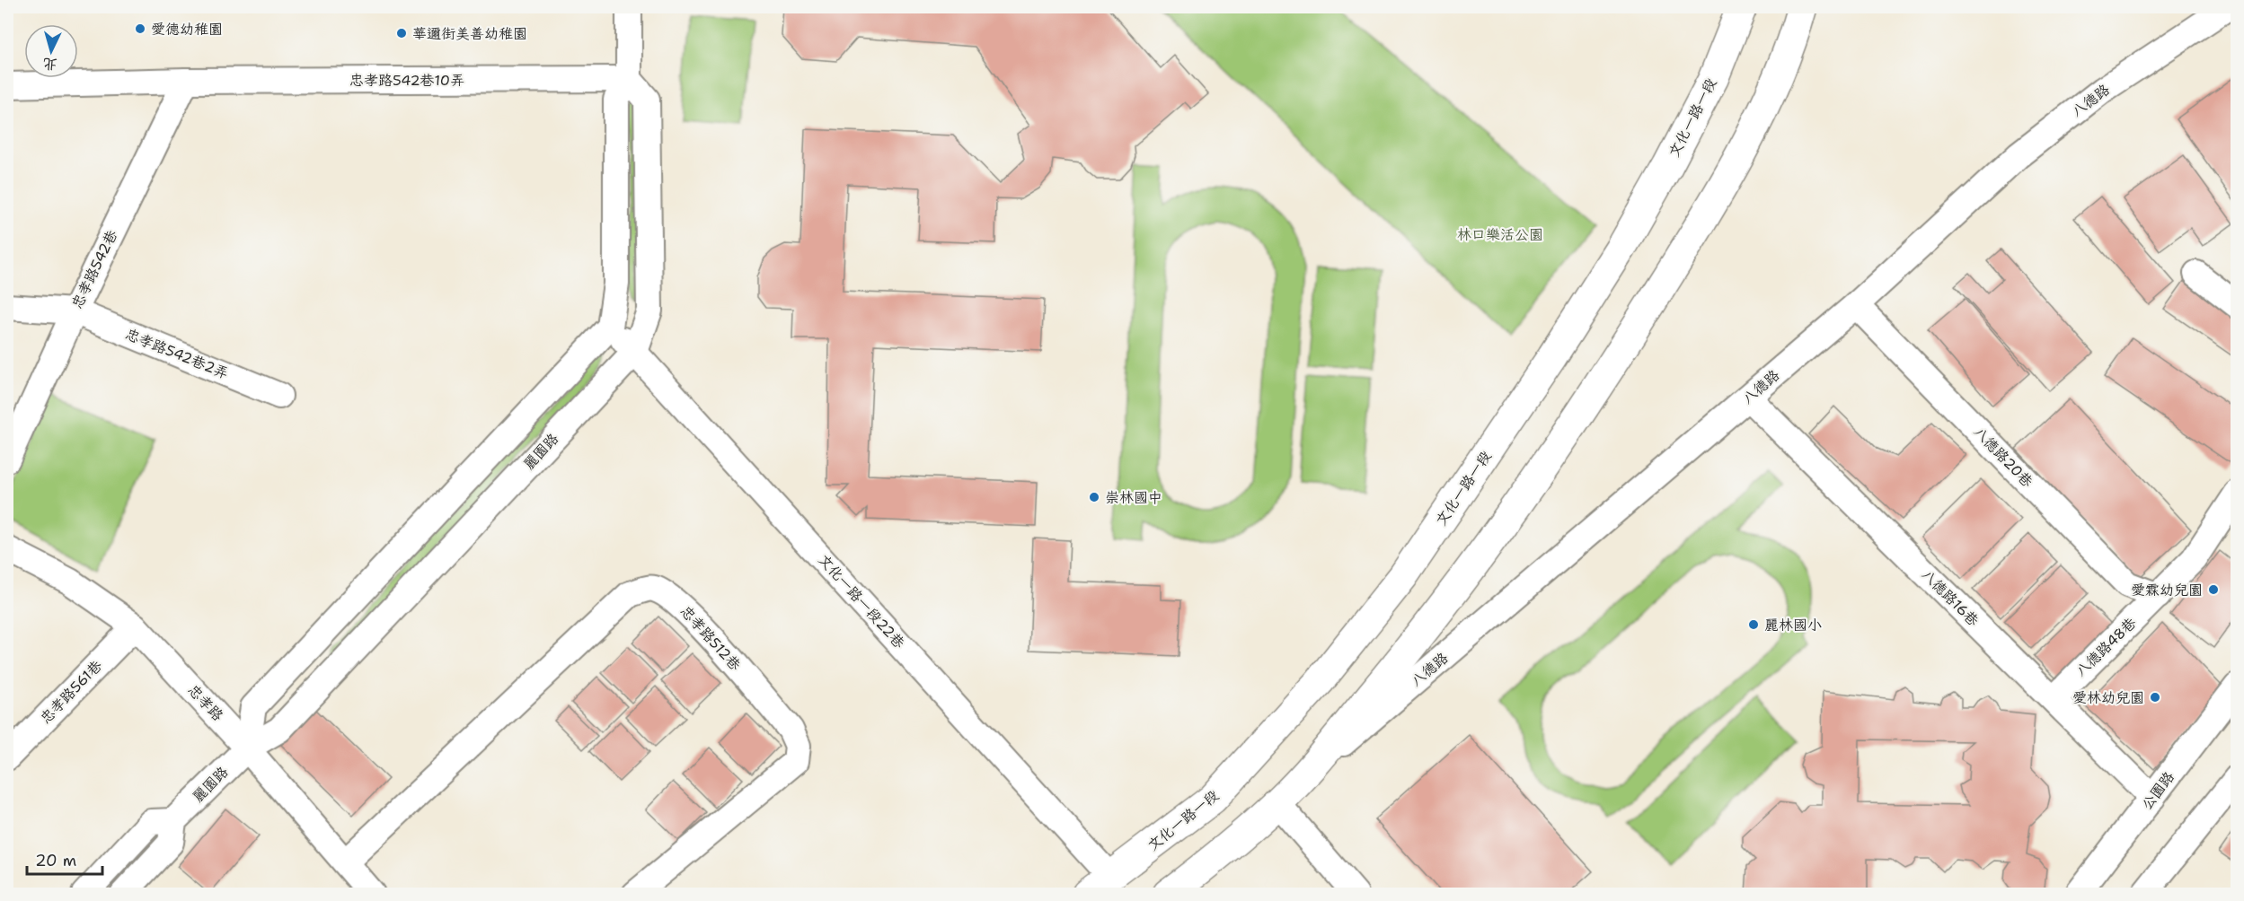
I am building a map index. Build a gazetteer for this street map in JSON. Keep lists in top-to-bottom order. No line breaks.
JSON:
{"streets":{"main road":["文化一路一段"],"street":["忠孝路542巷10弄","八德路","忠孝路542巷","忠孝路542巷2弄","麗園路","八德路20巷","八德路16巷","文化一路一段22巷","忠孝路512巷","八德路48巷","忠孝路561巷","忠孝路","公園路"]},"crossings":[["忠孝路542巷10弄","忠孝路542巷"],["忠孝路542巷10弄","麗園路"],["八德路","八德路20巷"],["八德路","八德路16巷"],["文化一路一段","文化一路一段22巷"],["忠孝路542巷","忠孝路542巷2弄"],["麗園路","文化一路一段22巷"],["麗園路","忠孝路"],["八德路20巷","八德路48巷"],["八德路16巷","八德路48巷"],["八德路16巷","公園路"],["忠孝路512巷","忠孝路"],["忠孝路561巷","忠孝路"]],"parks":["林口樂活公園"],"places":["愛德幼稚園","華邇街美善幼稚園","崇林國中","愛霖幼兒園","麗林國小","愛林幼兒園"],"scale_bar":"20 m","north":"bottom"}
